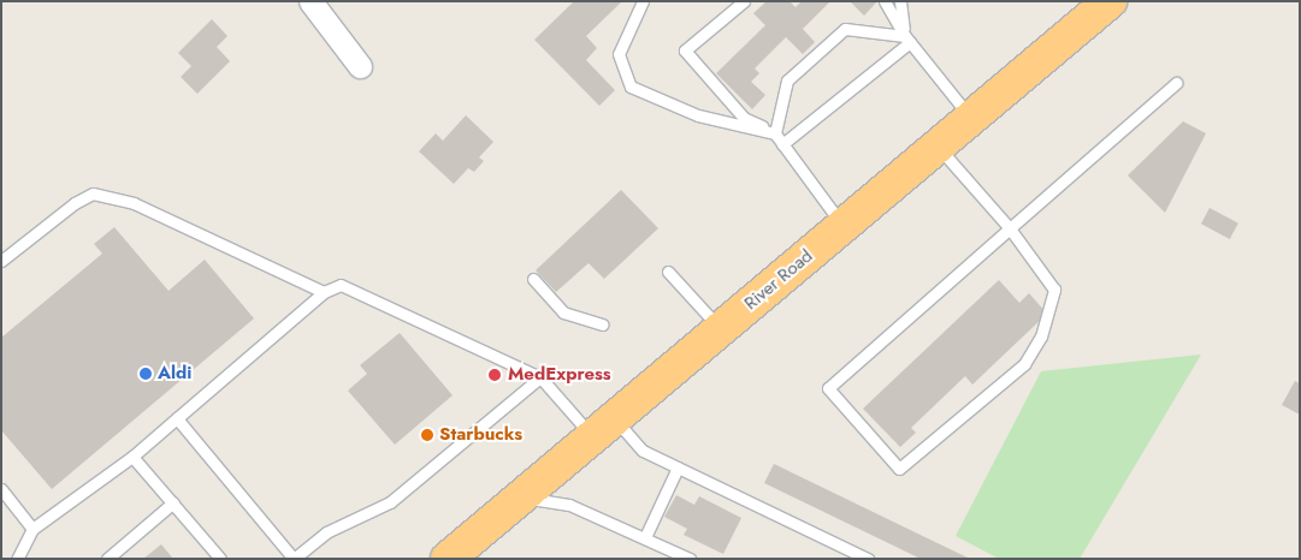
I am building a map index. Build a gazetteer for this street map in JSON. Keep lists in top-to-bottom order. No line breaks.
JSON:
{"streets":{"highway":["River Road"]},"places":["Aldi","MedExpress","Starbucks"]}
